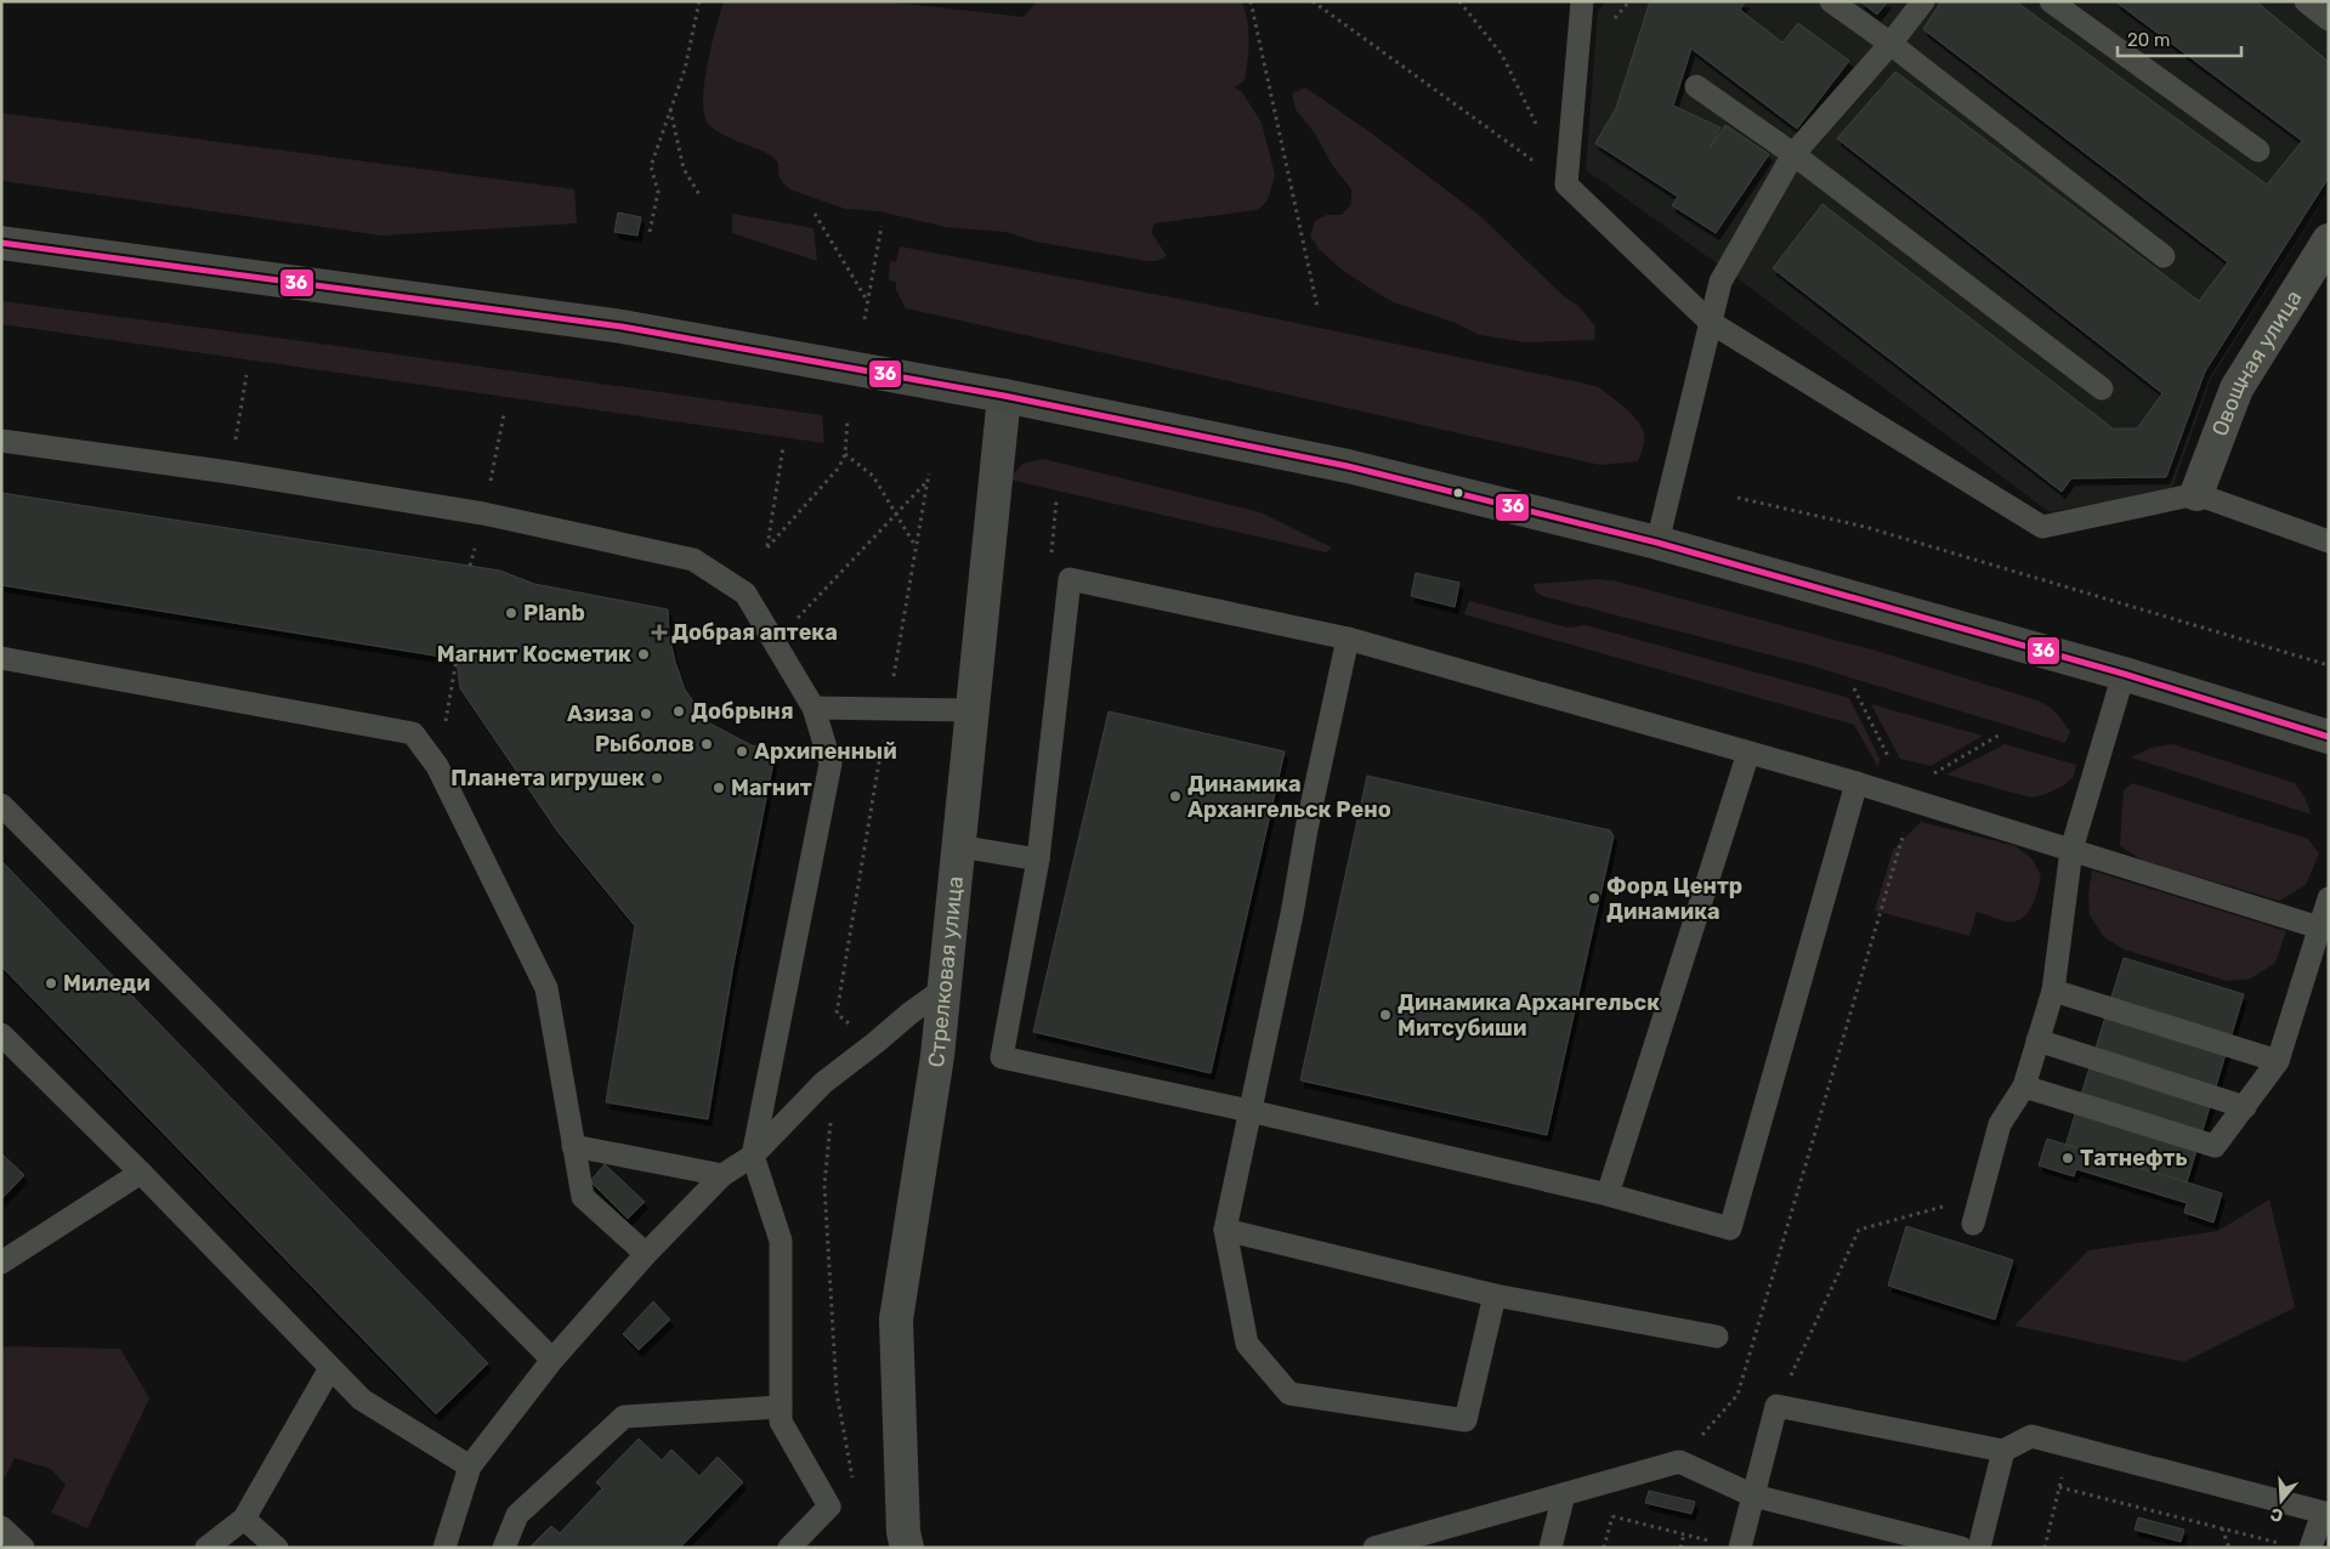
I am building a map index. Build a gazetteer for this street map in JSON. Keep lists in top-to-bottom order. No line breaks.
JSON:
{"streets":{"street":["Овощная улица","Стрелковая улица"]},"places":{"other":["Planb","Магнит Косметик","Добрыня","Азиза","Рыболов","Архипенный","Планета игрушек","Магнит","Динамика Архангельск Рено","Форд Центр Динамика","Миледи","Динамика Архангельск Митсубиши","Татнефть"],"health":["Добрая аптека"]},"lines":["transit line 36"],"scale_bar":"20 m","north":"bottom"}
